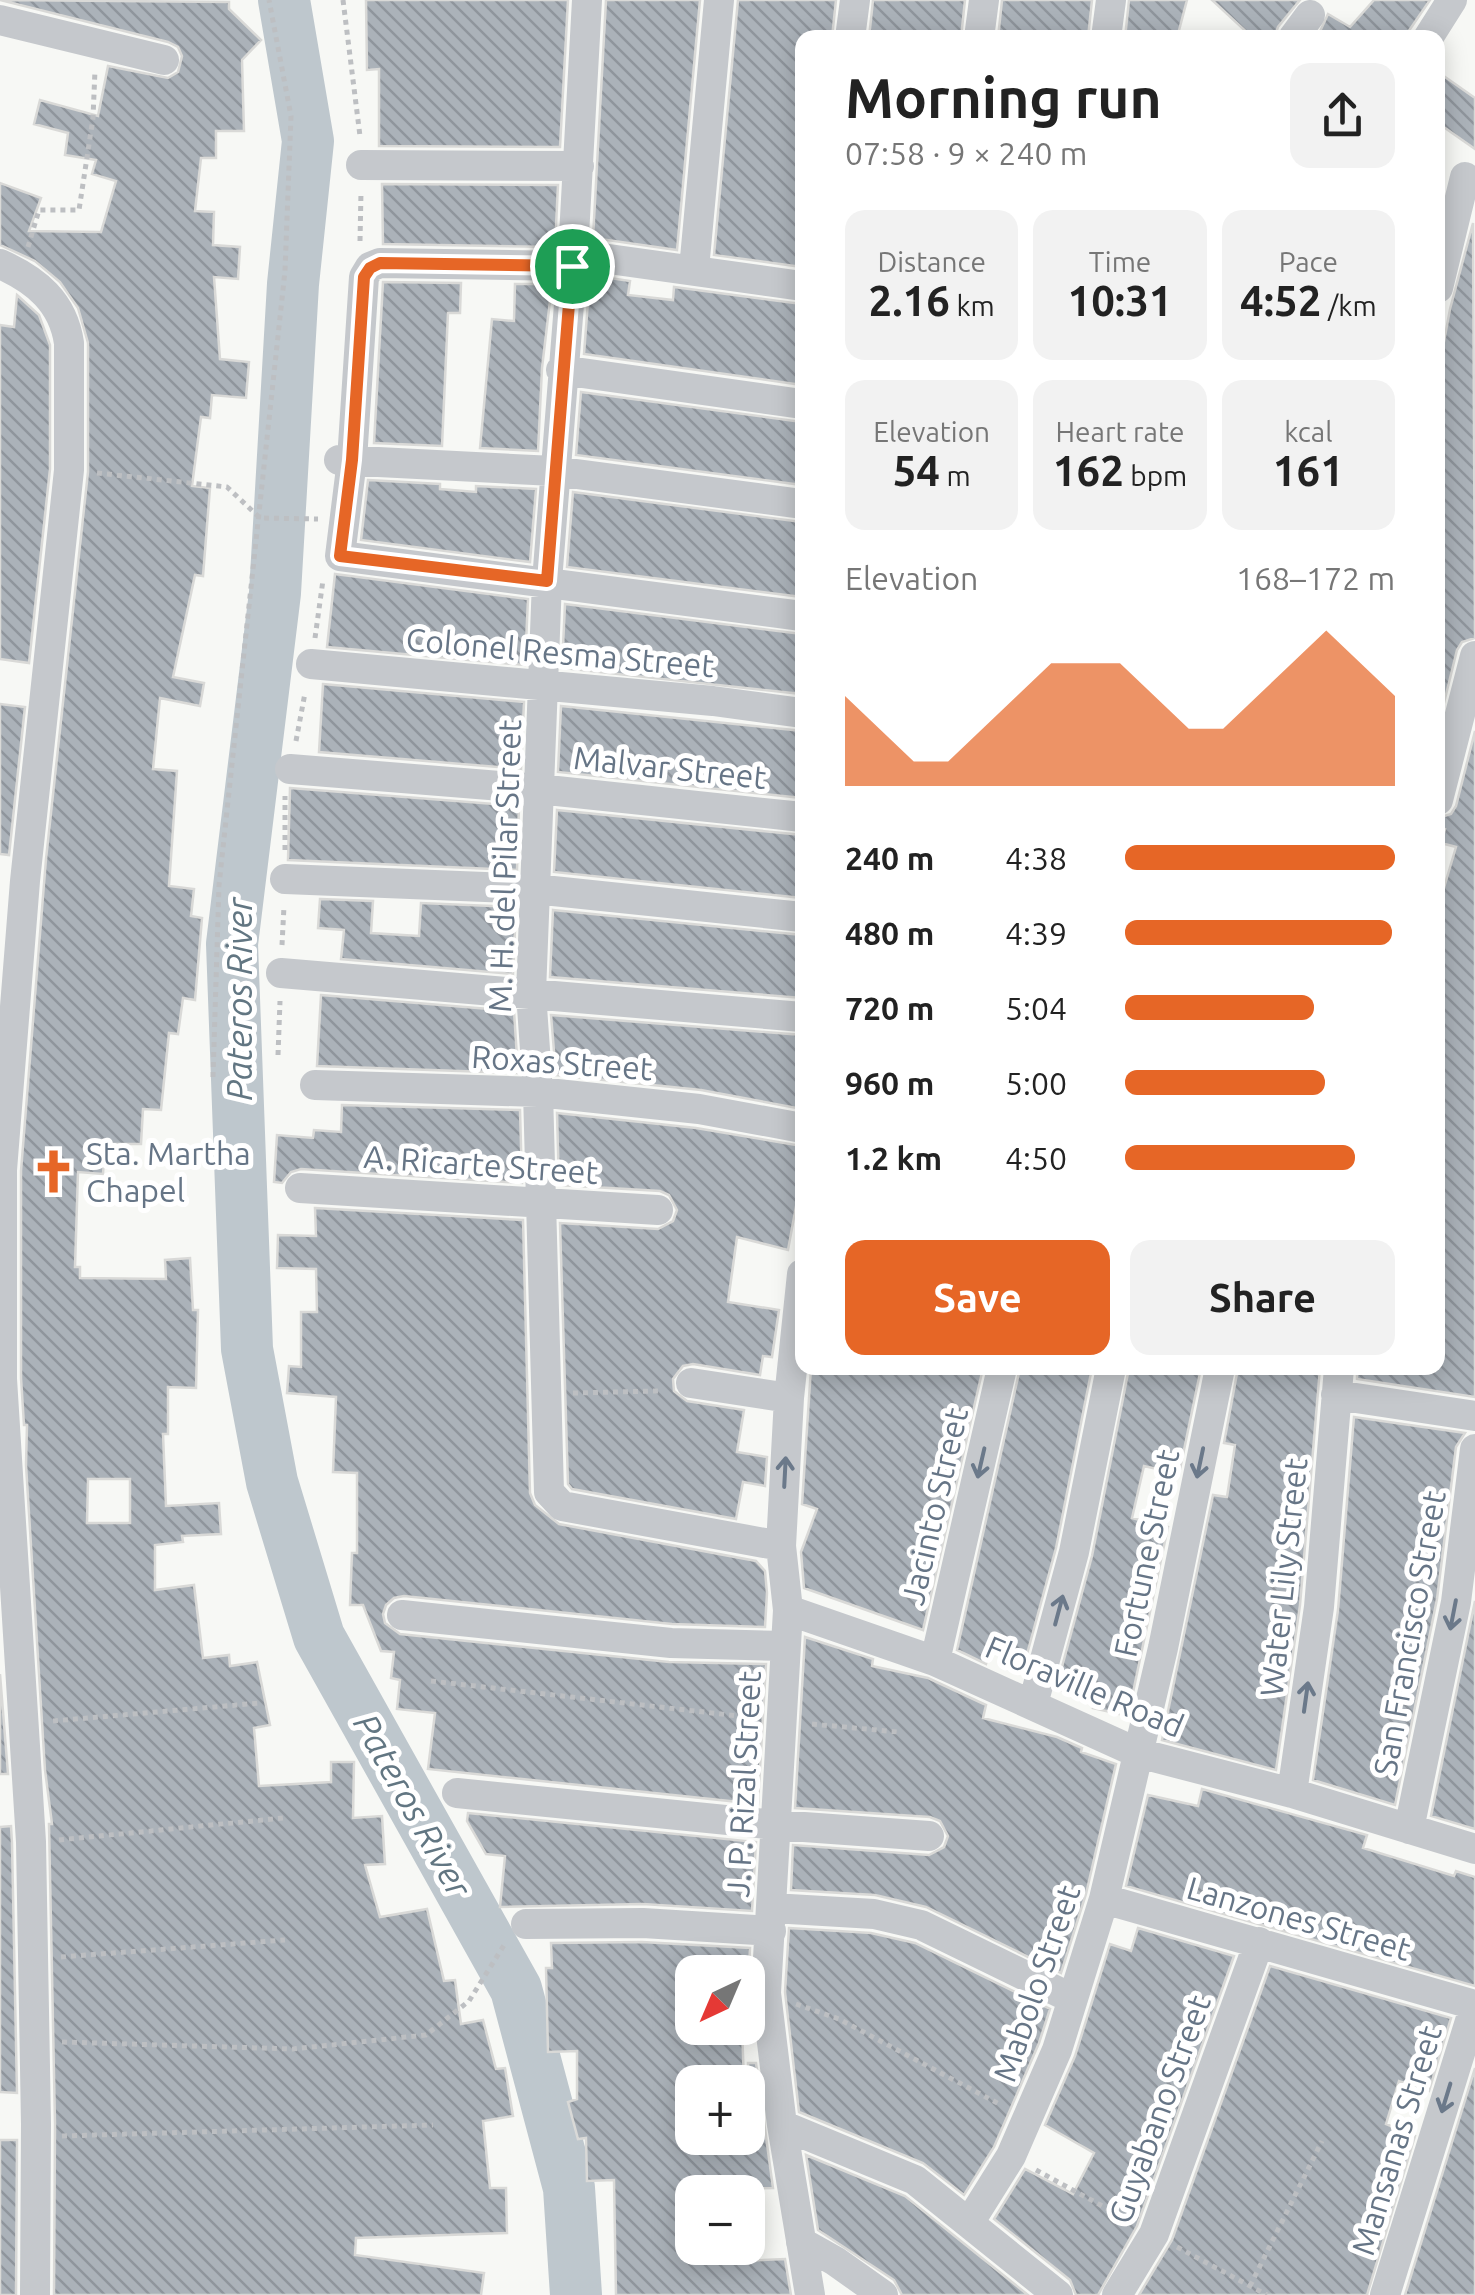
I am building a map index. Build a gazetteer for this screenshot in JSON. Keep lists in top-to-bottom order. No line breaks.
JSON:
{"streets":{"street":["Colonel Resma Street","Malvar Street","M. H. del Pilar Street","Roxas Street","A. Ricarte Street","Jacinto Street","Fortune Street","Water Lily Street","San Francisco Street","Floraville Road","J. P. Rizal Street","Lanzones Street","Mabolo Street","Guyabano Street","Mansanas Street"]},"crossings":[["Colonel Resma Street","M. H. del Pilar Street"],["Malvar Street","M. H. del Pilar Street"],["M. H. del Pilar Street","Roxas Street"],["M. H. del Pilar Street","A. Ricarte Street"],["M. H. del Pilar Street","J. P. Rizal Street"],["Jacinto Street","Floraville Road"],["Fortune Street","Floraville Road"],["Fortune Street","Mabolo Street"],["Water Lily Street","Floraville Road"],["San Francisco Street","Floraville Road"],["Floraville Road","J. P. Rizal Street"],["Floraville Road","Mabolo Street"],["Lanzones Street","Mabolo Street"],["Lanzones Street","Guyabano Street"],["Lanzones Street","Mansanas Street"]],"one_way":["San Francisco Street","Mansanas Street"],"water":["Pateros River"],"places":{"church":["Sta. Martha Chapel"]},"north":"bottom left","page":{"heading":["Morning run","07:58 · 9 × 240 m"],"stats":[["Distance","2.16 km"],["Time","10:31"],["Pace","4:52 /km"],["Elevation","54 m"],["Heart rate","162 bpm"],["kcal","161"]],"chart":["Elevation","168–172 m"],"list":[{"name":"240 m","note":"4:38"},{"name":"480 m","note":"4:39"},{"name":"720 m","note":"5:04"},{"name":"960 m","note":"5:00"},{"name":"1.2 km","note":"4:50"}],"buttons":["Save","Share"],"map_buttons":["+","−"]}}
